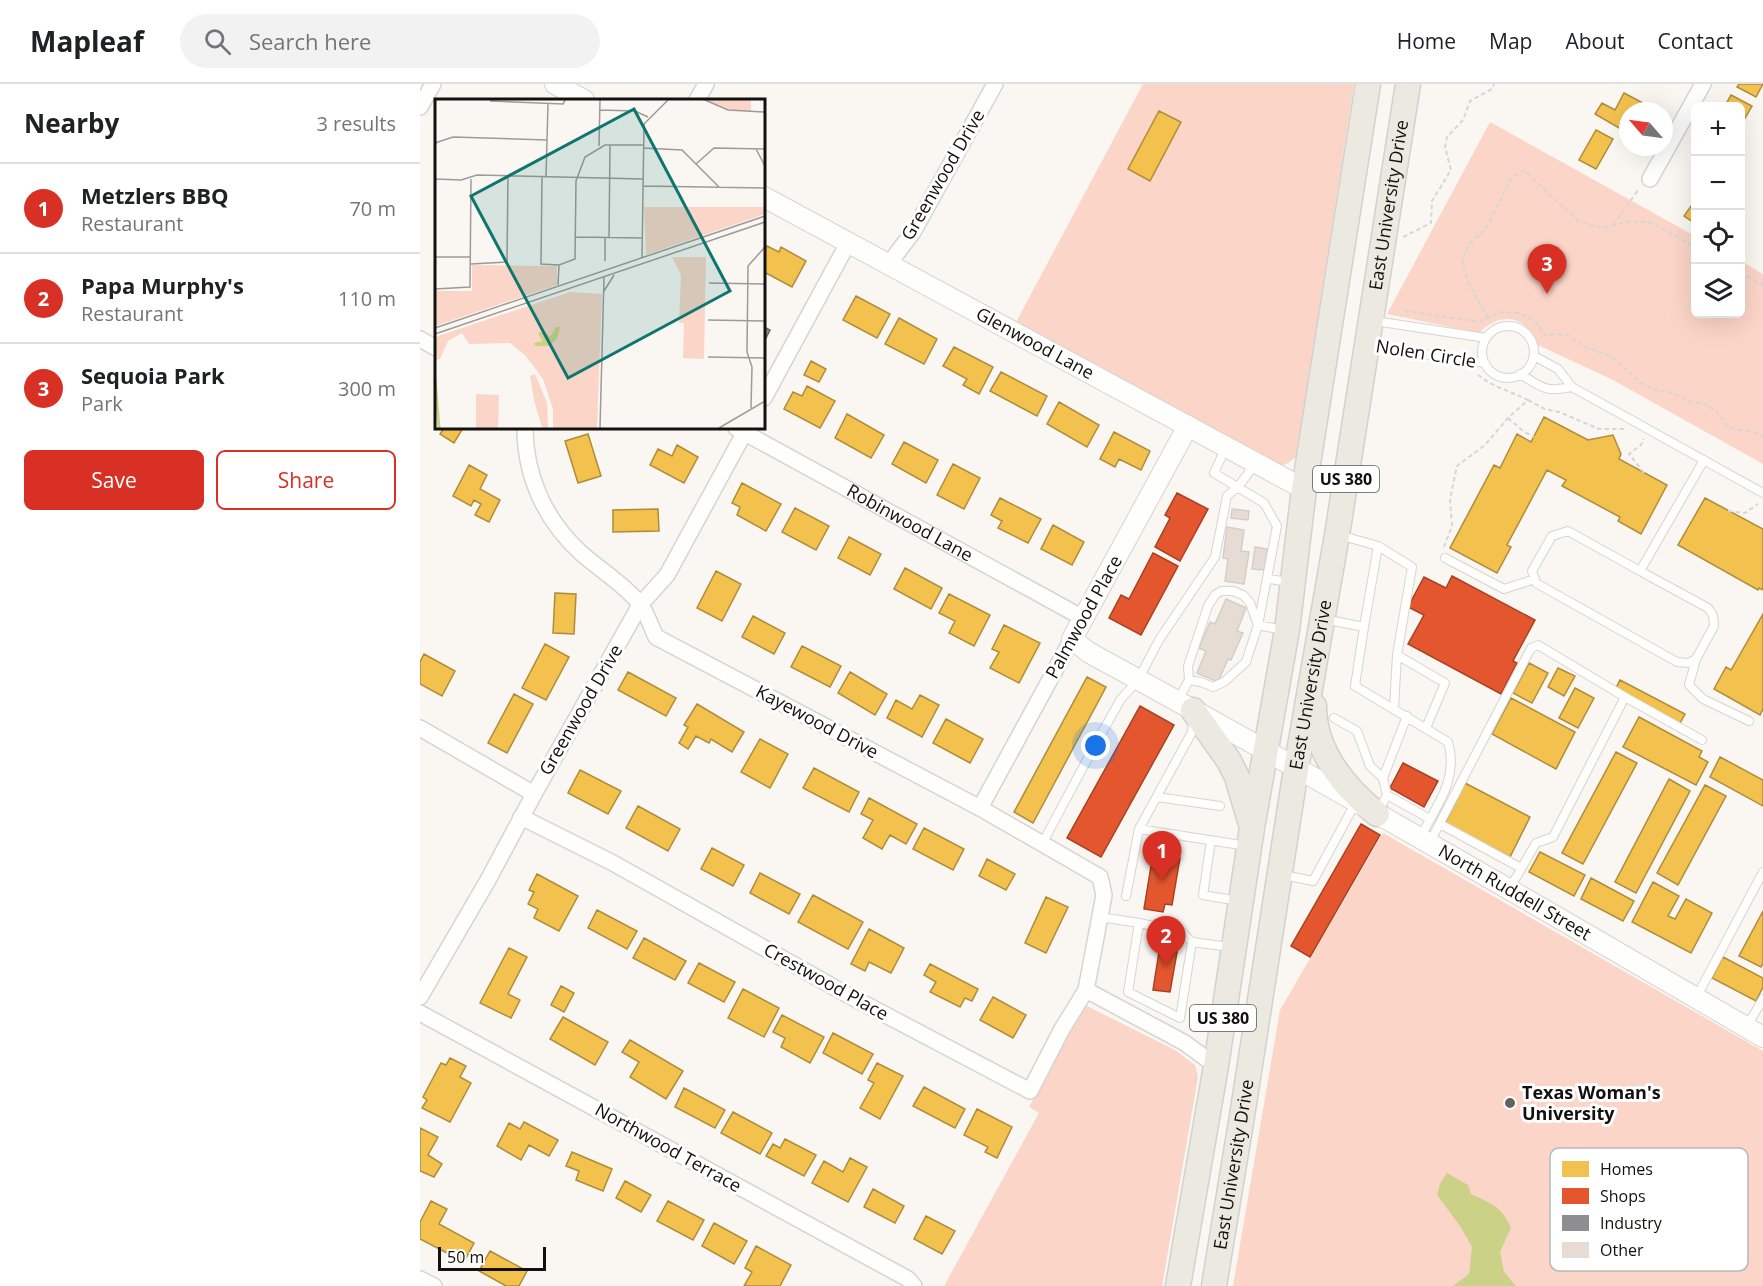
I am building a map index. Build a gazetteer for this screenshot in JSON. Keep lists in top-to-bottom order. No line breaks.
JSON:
{"streets":{"main road":["East University Drive","US 380"],"street":["Greenwood Drive","Glenwood Lane","Robinwood Lane","Palmwood Place","Kayewood Drive","North Ruddell Street","Crestwood Place","Northwood Terrace"],"lane":["Nolen Circle"]},"crossings":[["Greenwood Drive","Glenwood Lane"],["Greenwood Drive","Robinwood Lane"],["Greenwood Drive","Kayewood Drive"],["Greenwood Drive","Crestwood Place"],["East University Drive","Glenwood Lane"],["East University Drive","Nolen Circle"],["East University Drive","North Ruddell Street"],["Glenwood Lane","Palmwood Place"],["Robinwood Lane","Palmwood Place"],["Palmwood Place","Kayewood Drive"],["Kayewood Drive","Crestwood Place"]],"places":["Texas Woman's University"],"legend":["Homes","Shops","Industry","Other"],"scale_bar":"50 m","north":"top left","page":{"header":"Mapleaf","search":"Search here","nav":["Home","Map","About","Contact"],"heading":["Nearby","3 results"],"map_buttons":["+","−"],"list":[{"mark":"1","name":"Metzlers BBQ","note":"Restaurant","value":"70 m"},{"mark":"2","name":"Papa Murphy's","note":"Restaurant","value":"110 m"},{"mark":"3","name":"Sequoia Park","note":"Park","value":"300 m"}],"pins":["3","1","2"],"buttons":["Save","Share"],"scale":"50 m"}}
